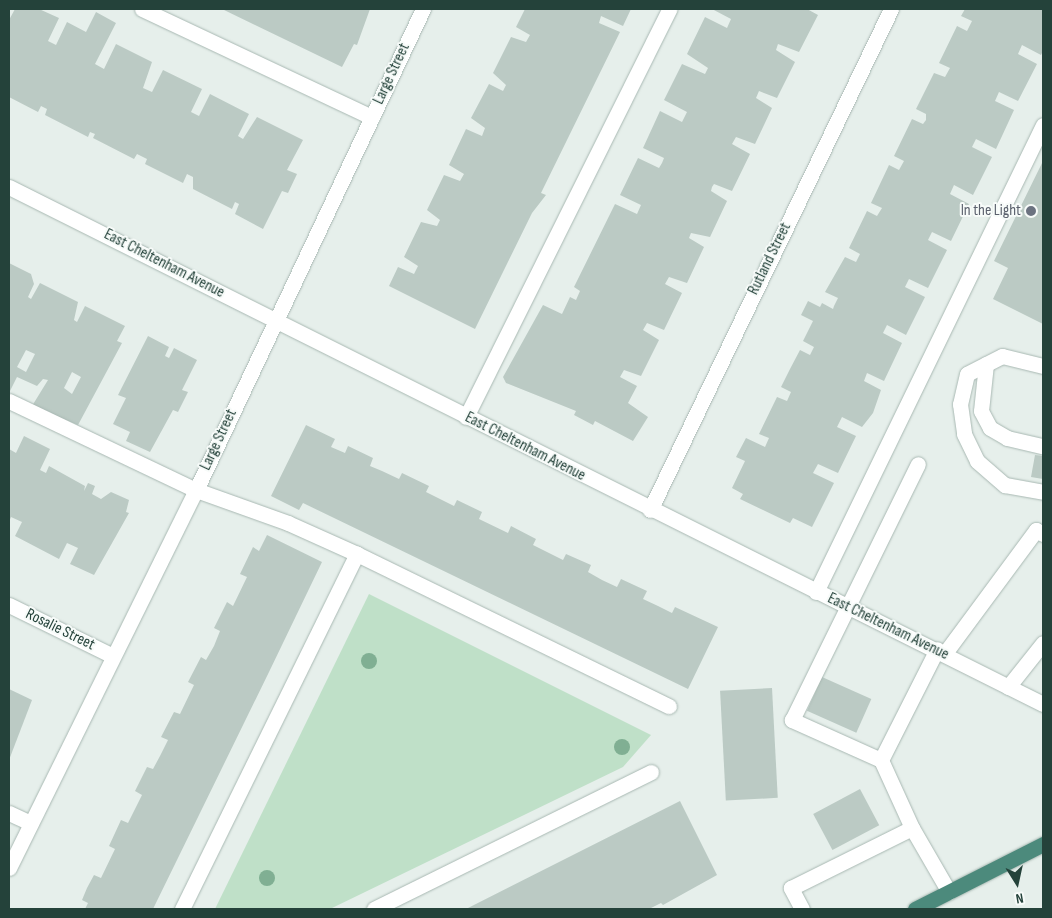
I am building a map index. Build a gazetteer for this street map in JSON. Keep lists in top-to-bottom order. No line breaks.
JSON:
{"streets":{"street":["Large Street","Rutland Street","East Cheltenham Avenue","Rosalie Street"]},"crossings":[["Large Street","East Cheltenham Avenue"],["Large Street","Rosalie Street"],["Rutland Street","East Cheltenham Avenue"]],"places":["In the Light"],"north":"bottom"}
